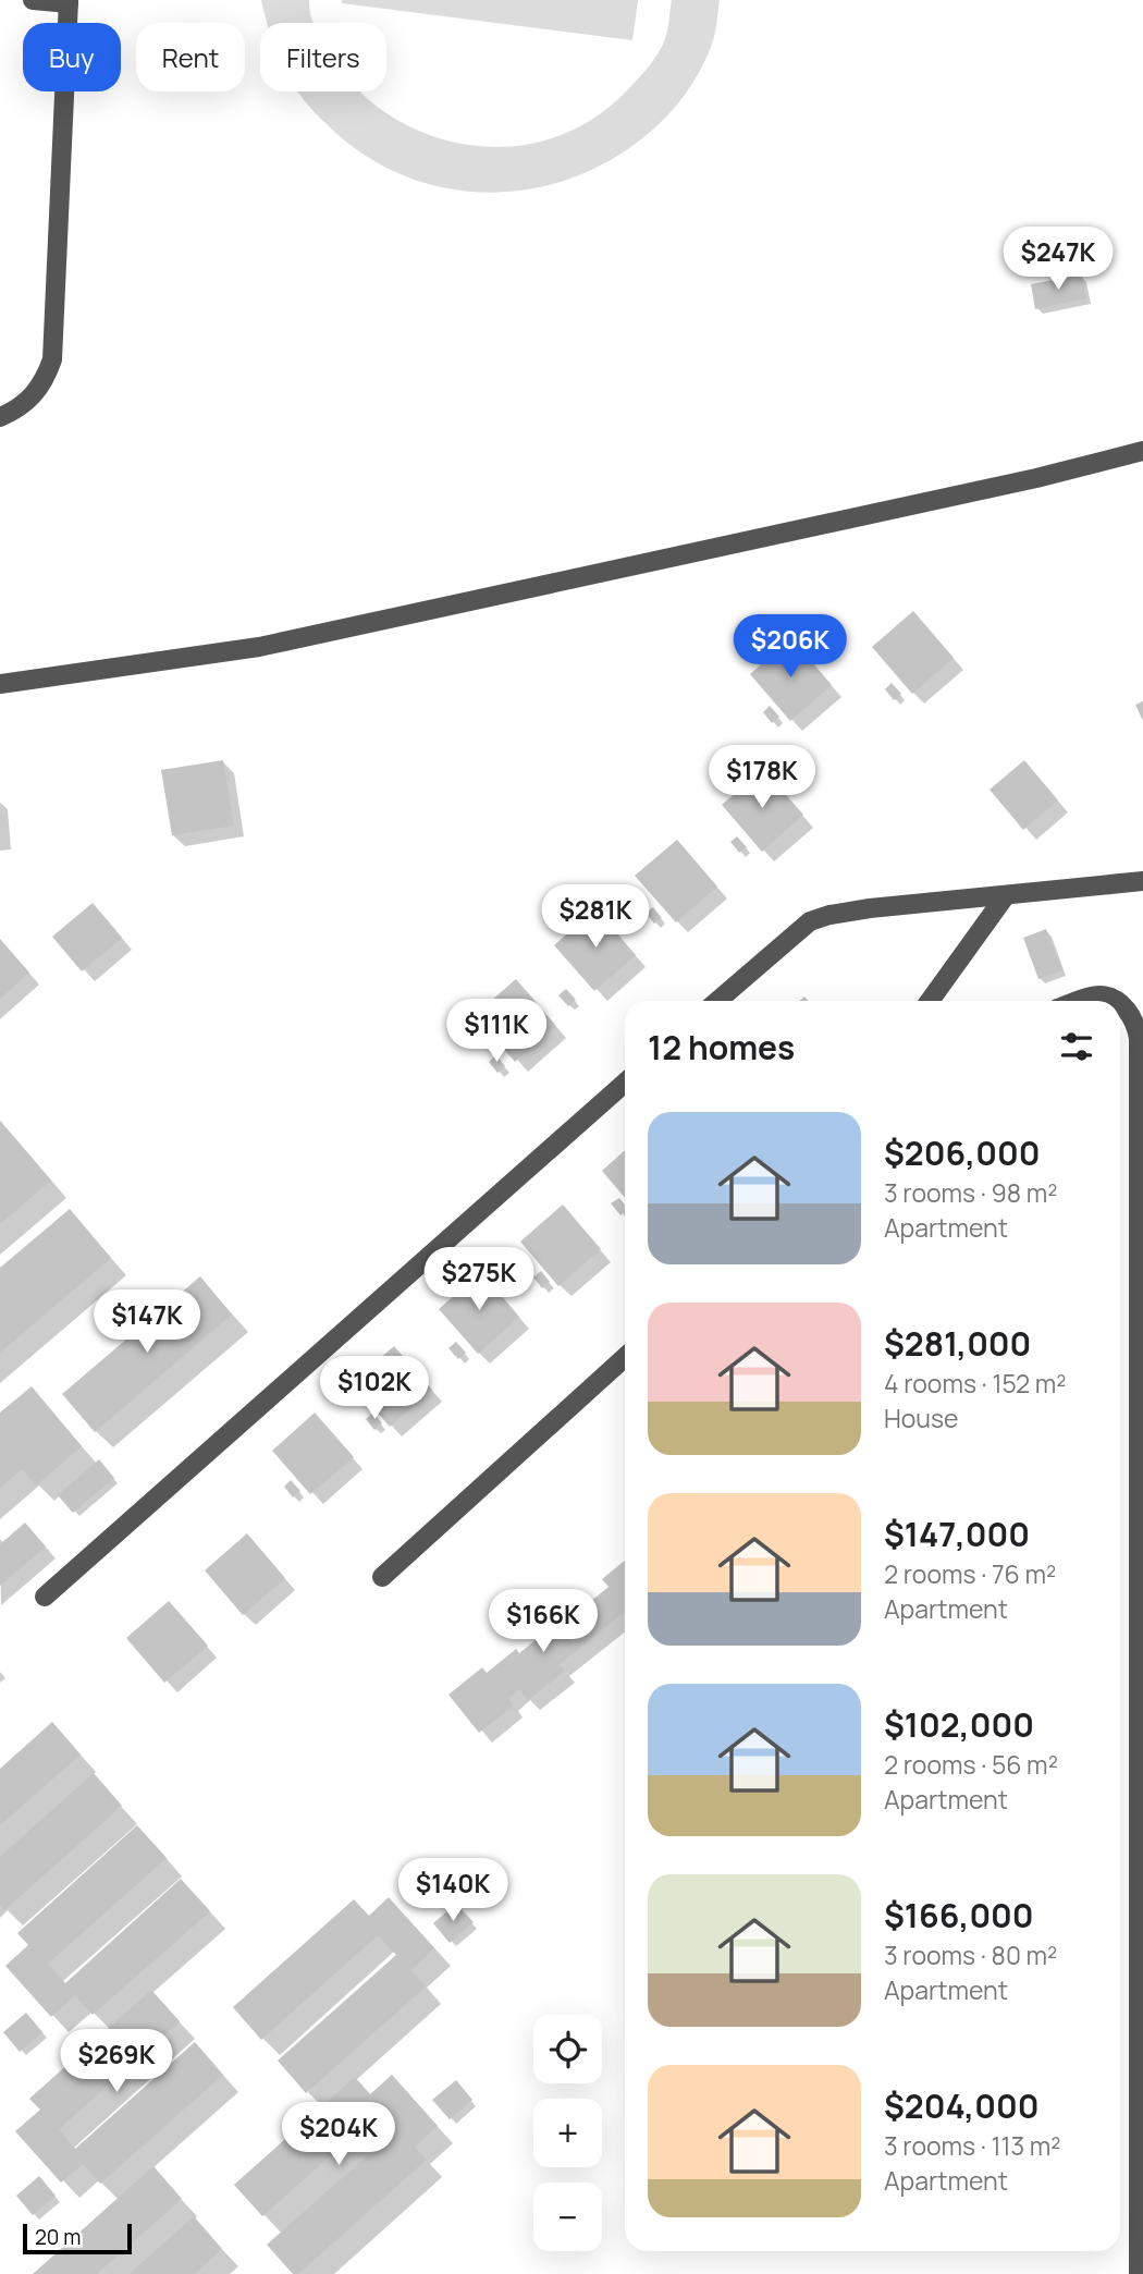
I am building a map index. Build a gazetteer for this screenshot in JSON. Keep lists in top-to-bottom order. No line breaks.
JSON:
{"scale_bar":"20 m","page":{"chip":["Buy","Rent","Filters"],"price":["$247K","$206K","$178K","$281K","$111K","$275K","$147K","$102K","$166K","$140K","$269K","$204K"],"heading":"12 homes","list":[{"name":"$206,000","note":"3 rooms · 98 m² · Apartment"},{"name":"$281,000","note":"4 rooms · 152 m² · House"},{"name":"$147,000","note":"2 rooms · 76 m² · Apartment"},{"name":"$102,000","note":"2 rooms · 56 m² · Apartment"},{"name":"$166,000","note":"3 rooms · 80 m² · Apartment"},{"name":"$204,000","note":"3 rooms · 113 m² · Apartment"}],"map_buttons":["+","−"],"scale":"20 m"}}
